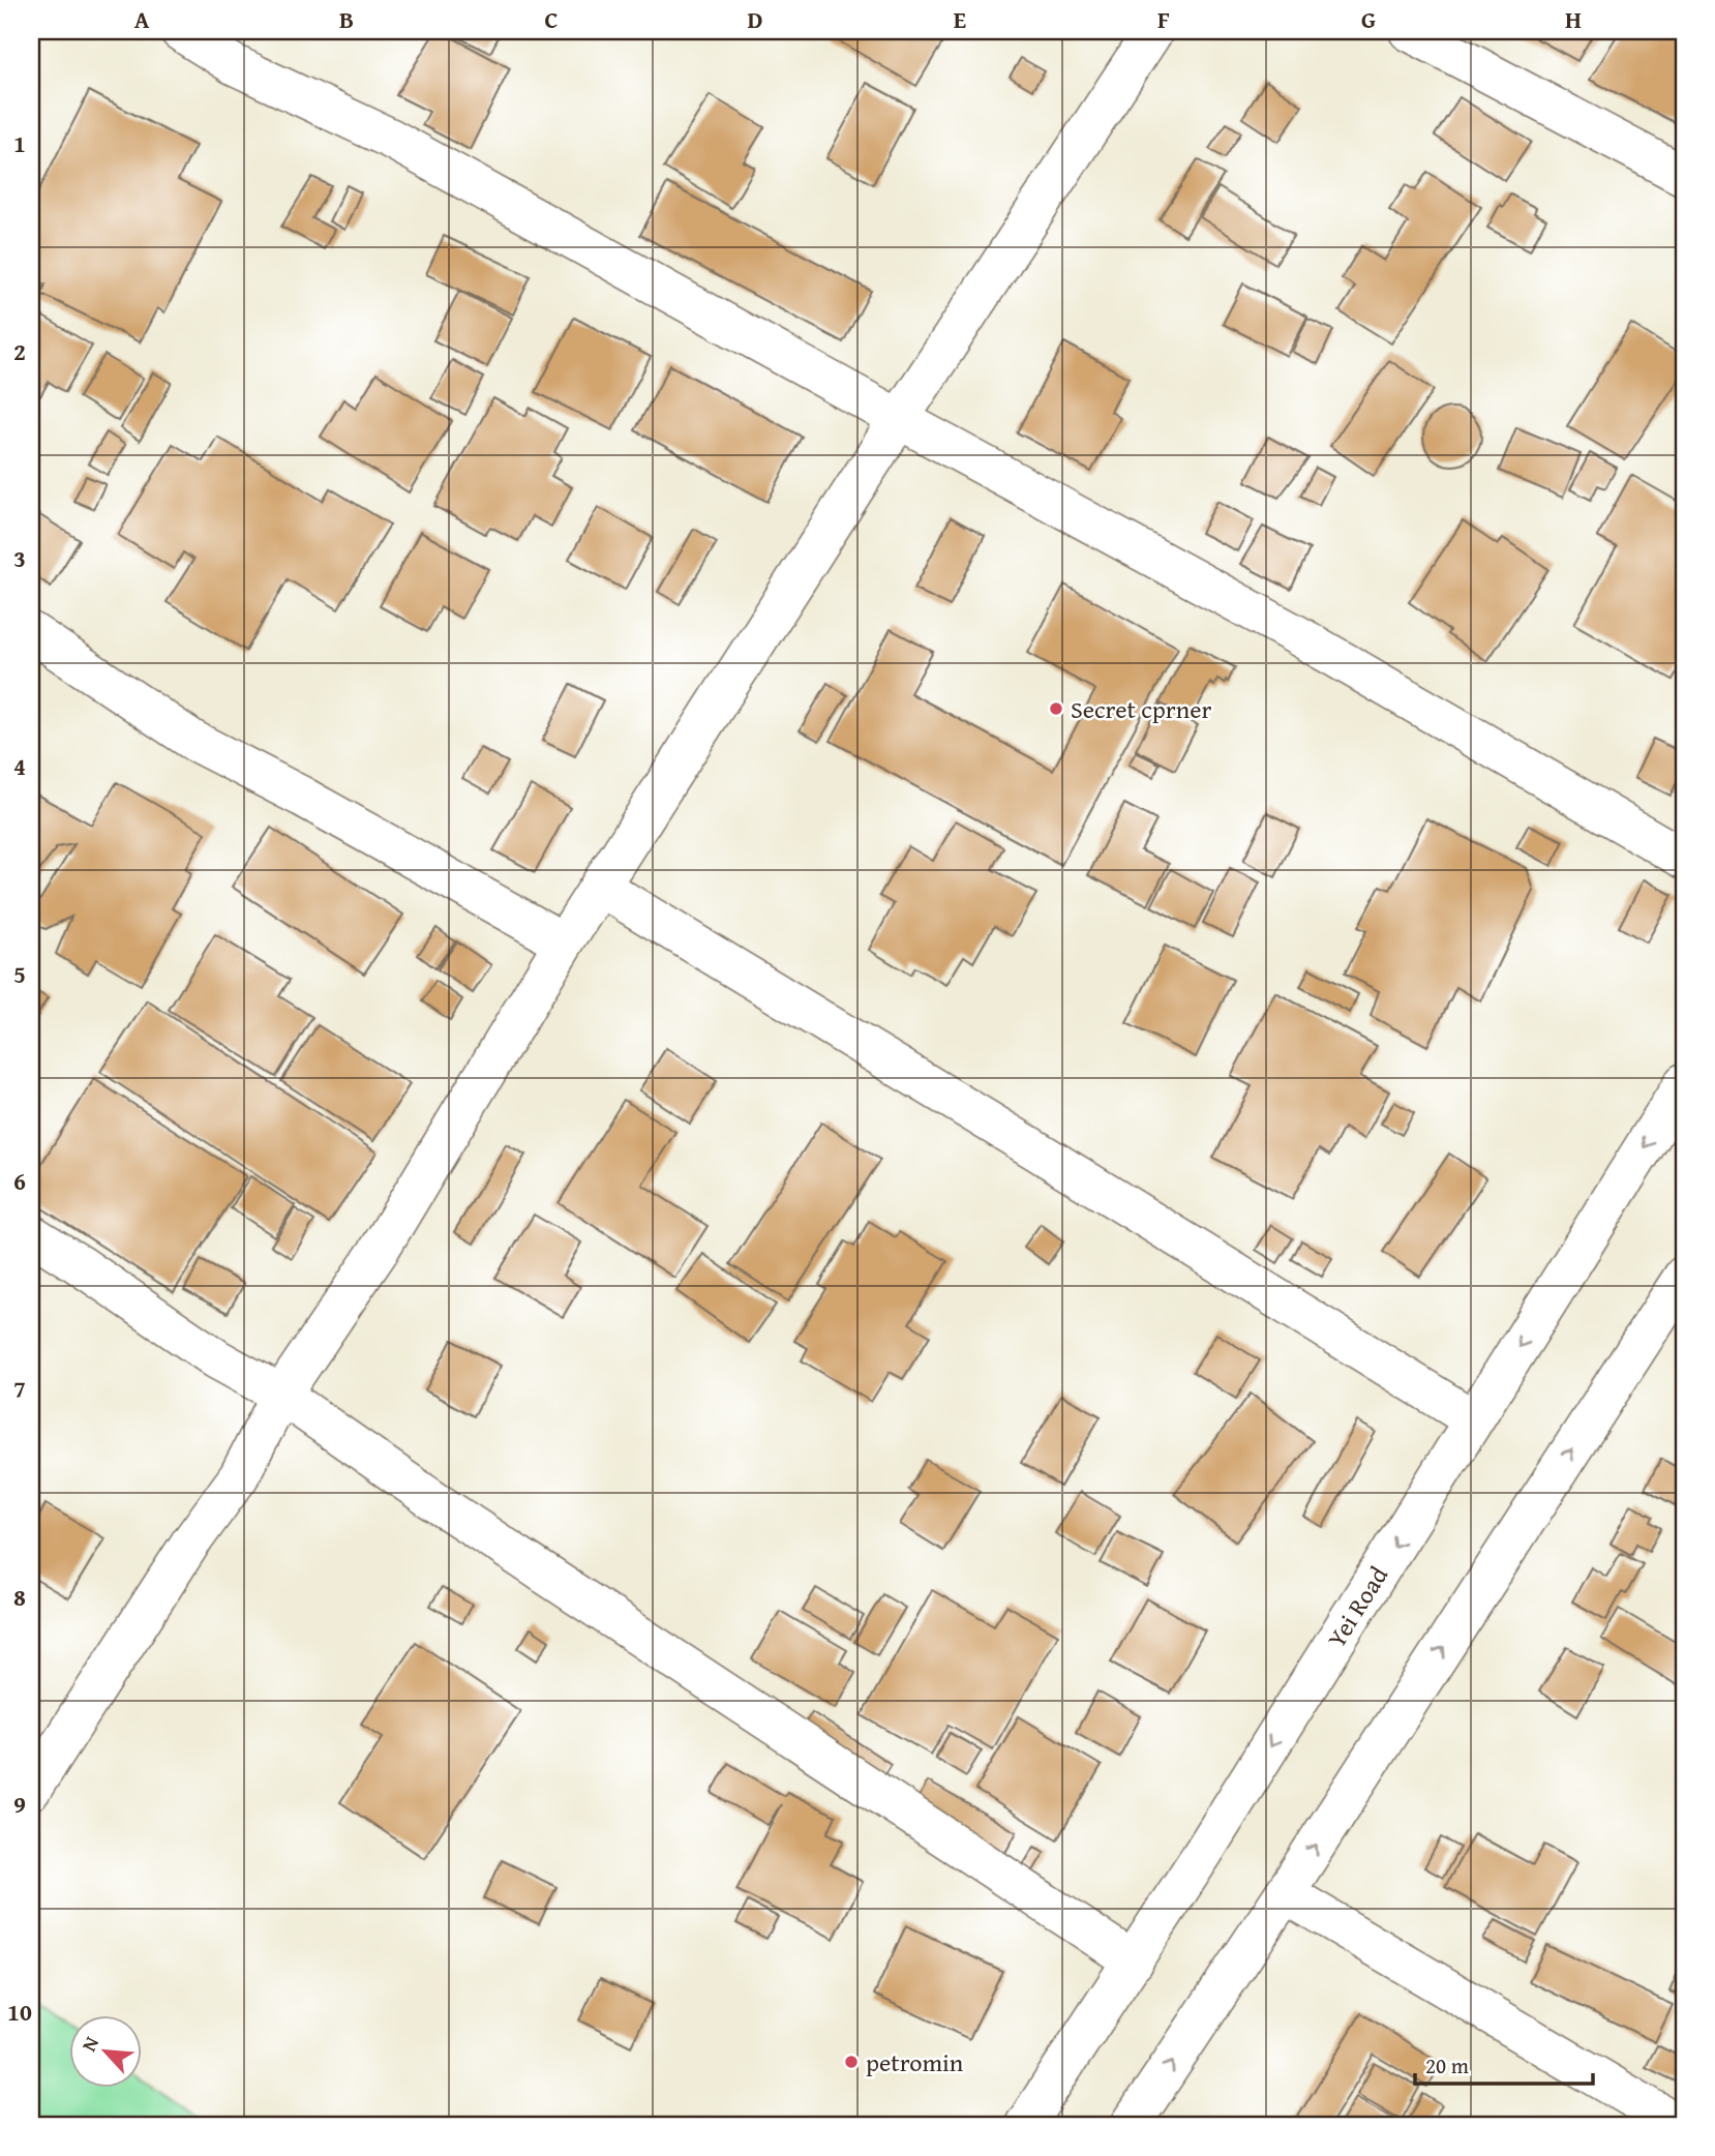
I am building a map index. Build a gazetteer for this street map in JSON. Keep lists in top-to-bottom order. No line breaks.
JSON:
{"streets":{"street":["Yei Road"]},"places":["Secret cprner","petromin"],"scale_bar":"20 m","north":"top left","grid":{"columns":["A","B","C","D","E","F","G","H"],"rows":["1","2","3","4","5","6","7","8","9","10"]}}
